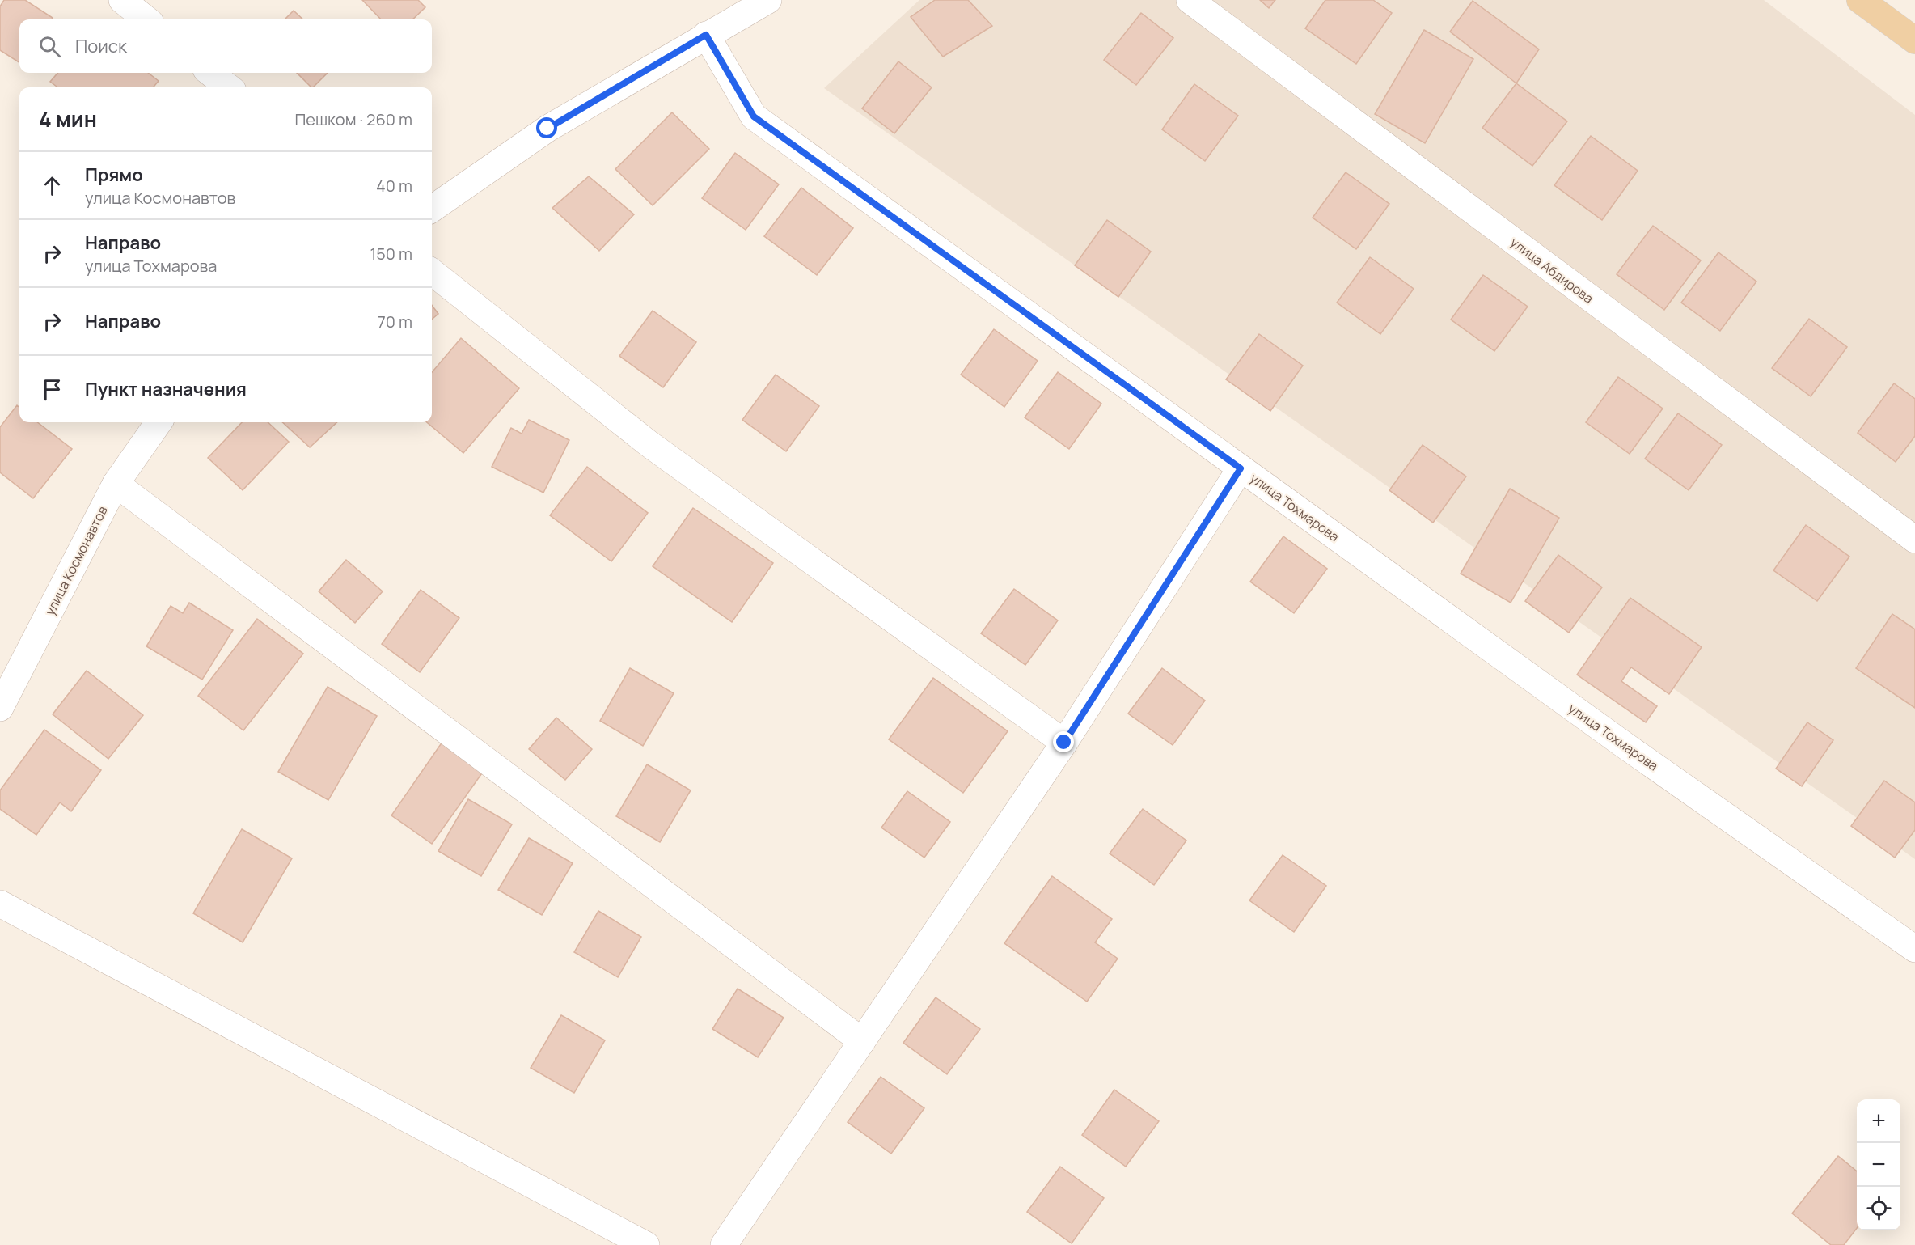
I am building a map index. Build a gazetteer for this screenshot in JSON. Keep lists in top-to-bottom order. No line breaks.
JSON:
{"streets":{"street":["улица Абдирова","улица Тохмарова","улица Космонавтов"]},"page":{"search":"Поиск","heading":["4 мин","Пешком · 260 m"],"list":[["Прямо","улица Космонавтов","40 m"],["Направо","улица Тохмарова","150 m"],["Направо","70 m"],"Пункт назначения"],"map_buttons":["+","−"]}}
